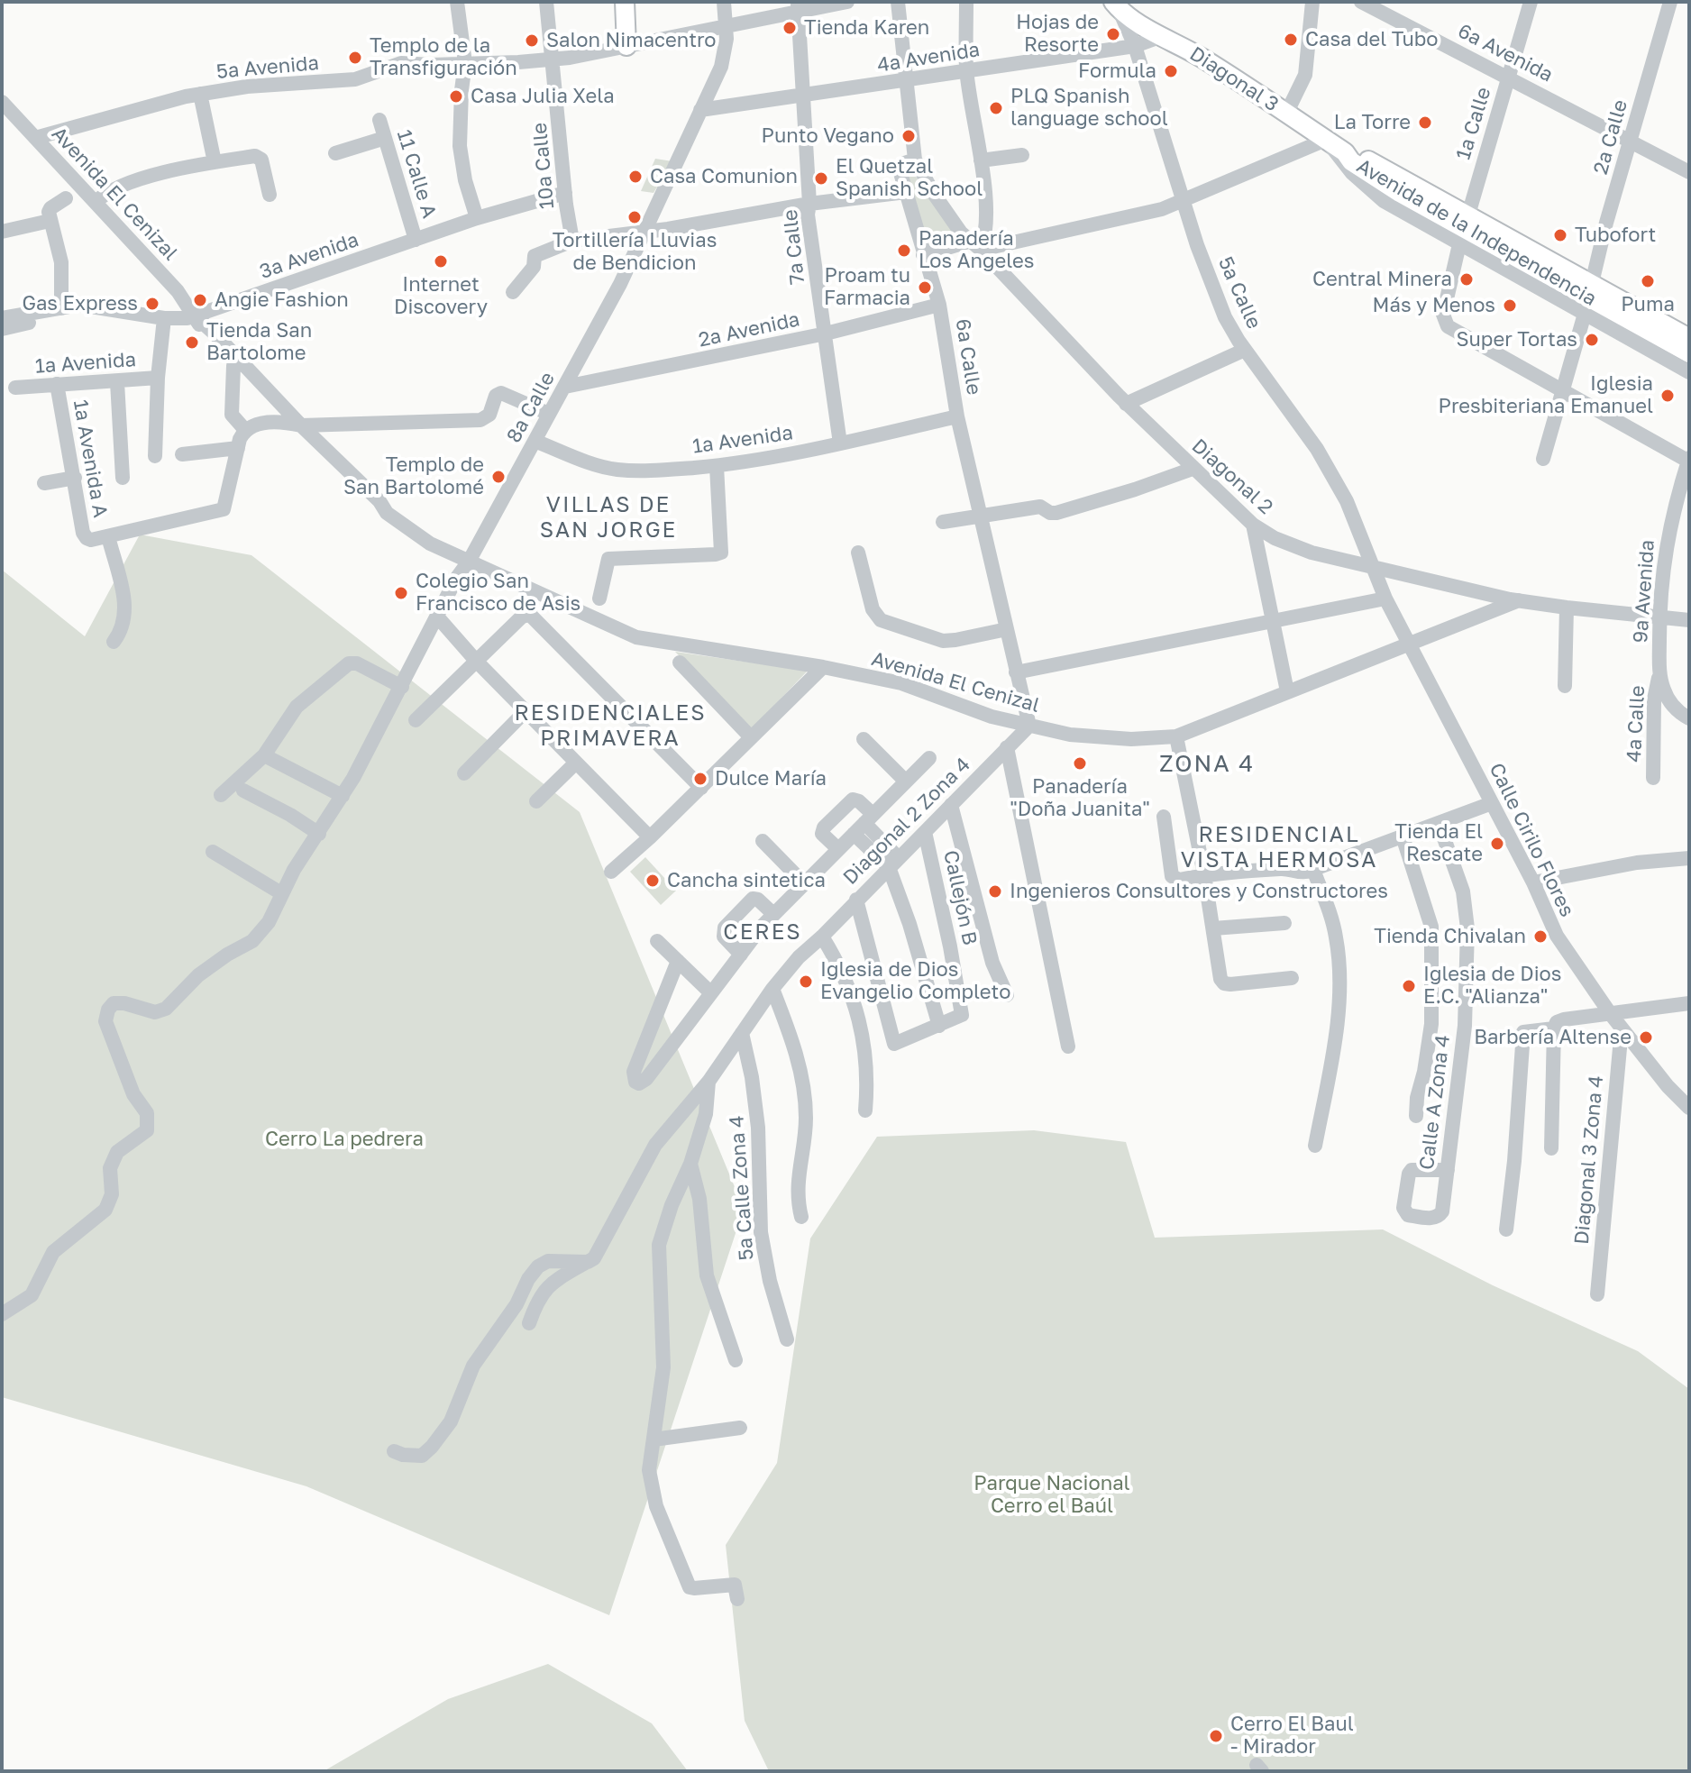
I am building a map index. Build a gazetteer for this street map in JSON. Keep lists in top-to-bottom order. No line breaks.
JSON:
{"streets":{"main road":["Diagonal 3","Avenida de la Independencia"],"street":["6a Avenida","4a Avenida","5a Avenida","1a Calle","2a Calle","10a Calle","11 Calle A","Avenida El Cenizal","7a Calle","3a Avenida","5a Calle","2a Avenida","6a Calle","1a Avenida","8a Calle","1a Avenida A","Diagonal 2","9a Avenida","4a Calle","Diagonal 2 Zona 4","Calle Cirilo Flores","Callejón B","Calle A Zona 4","Diagonal 3 Zona 4","5a Calle Zona 4"]},"crossings":[["6a Avenida","1a Calle"],["6a Avenida","2a Calle"],["4a Avenida","Diagonal 3"],["4a Avenida","7a Calle"],["4a Avenida","5a Calle"],["4a Avenida","6a Calle"],["4a Avenida","8a Calle"],["5a Avenida","10a Calle"],["5a Avenida","Avenida El Cenizal"],["5a Avenida","7a Calle"],["5a Avenida","8a Calle"],["Diagonal 3","Avenida de la Independencia"],["Diagonal 3","5a Calle"],["1a Calle","Avenida de la Independencia"],["2a Calle","Avenida de la Independencia"],["10a Calle","3a Avenida"],["11 Calle A","3a Avenida"],["Avenida El Cenizal","3a Avenida"],["Avenida El Cenizal","6a Calle"],["Avenida El Cenizal","8a Calle"],["Avenida El Cenizal","Diagonal 2"],["Avenida El Cenizal","Diagonal 2 Zona 4"],["Avenida El Cenizal","Calle Cirilo Flores"],["7a Calle","2a Avenida"],["7a Calle","1a Avenida"],["5a Calle","Diagonal 2"],["5a Calle","Calle Cirilo Flores"],["2a Avenida","6a Calle"],["2a Avenida","8a Calle"],["6a Calle","1a Avenida"],["6a Calle","Diagonal 2"],["6a Calle","Diagonal 2 Zona 4"],["1a Avenida","8a Calle"],["1a Avenida","1a Avenida A"],["Diagonal 2","9a Avenida"],["Diagonal 2","Calle Cirilo Flores"],["9a Avenida","4a Calle"],["Diagonal 2 Zona 4","Callejón B"],["Diagonal 2 Zona 4","5a Calle Zona 4"],["Calle Cirilo Flores","Diagonal 3 Zona 4"]],"districts":["VILLAS DE SAN JORGE","RESIDENCIALES PRIMAVERA","ZONA 4","RESIDENCIAL VISTA HERMOSA","CERES"],"parks":["Cerro La pedrera","Parque Nacional Cerro el Baúl"],"places":["Tienda Karen","Hojas de Resorte","Casa del Tubo","Salon Nimacentro","Templo de la Transfiguración","Formula","Casa Julia Xela","PLQ Spanish language school","La Torre","Punto Vegano","Casa Comunion","El Quetzal Spanish School","Tortillería Lluvias de Bendicion","Tubofort","Panadería Los Angeles","Internet Discovery","Central Minera","Puma","Proam tu Farmacia","Angie Fashion","Gas Express","Más y Menos","Super Tortas","Tienda San Bartolome","Iglesia Presbiteriana Emanuel","Templo de San Bartolomé","Colegio San Francisco de Asis","Panadería \"Doña Juanita\"","Dulce María","Tienda El Rescate","Cancha sintetica","Ingenieros Consultores y Constructores","Tienda Chivalan","Iglesia de Dios Evangelio Completo","Iglesia de Dios E.C. \"Alianza\"","Barbería Altense","Cerro El Baul - Mirador"]}
